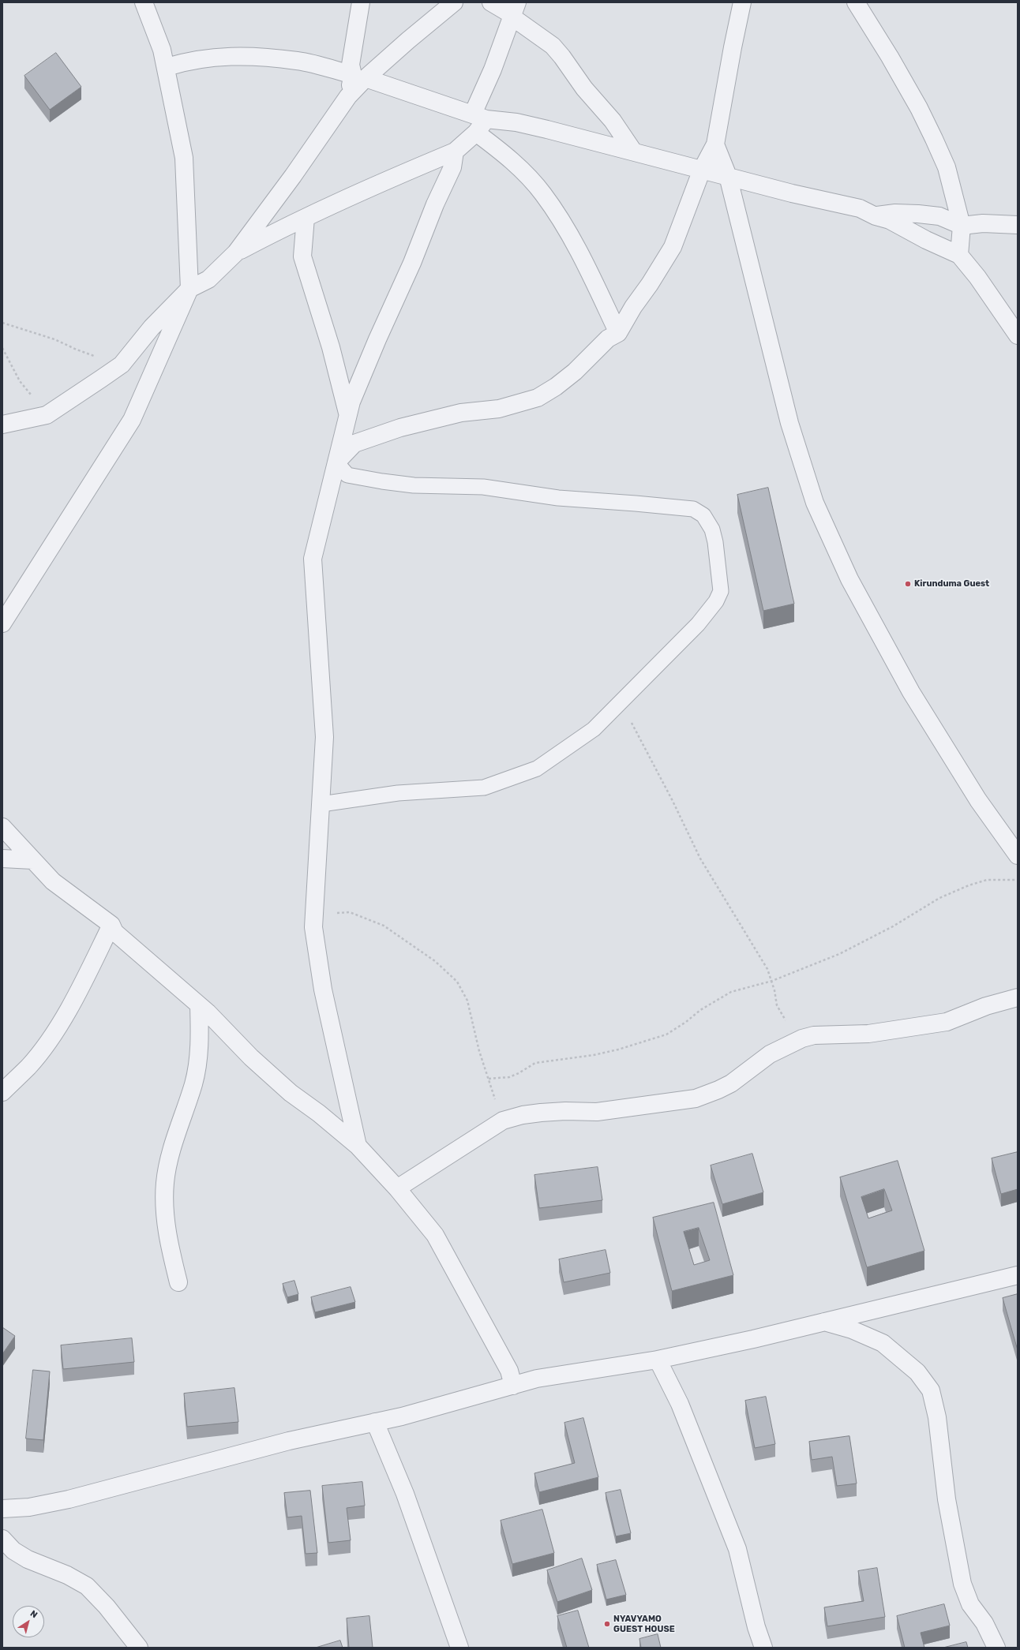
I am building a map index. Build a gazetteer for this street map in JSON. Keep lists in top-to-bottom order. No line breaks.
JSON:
{"places":["Kirunduma Guest","NYAVYAMO GUEST HOUSE"],"north":"top right"}
